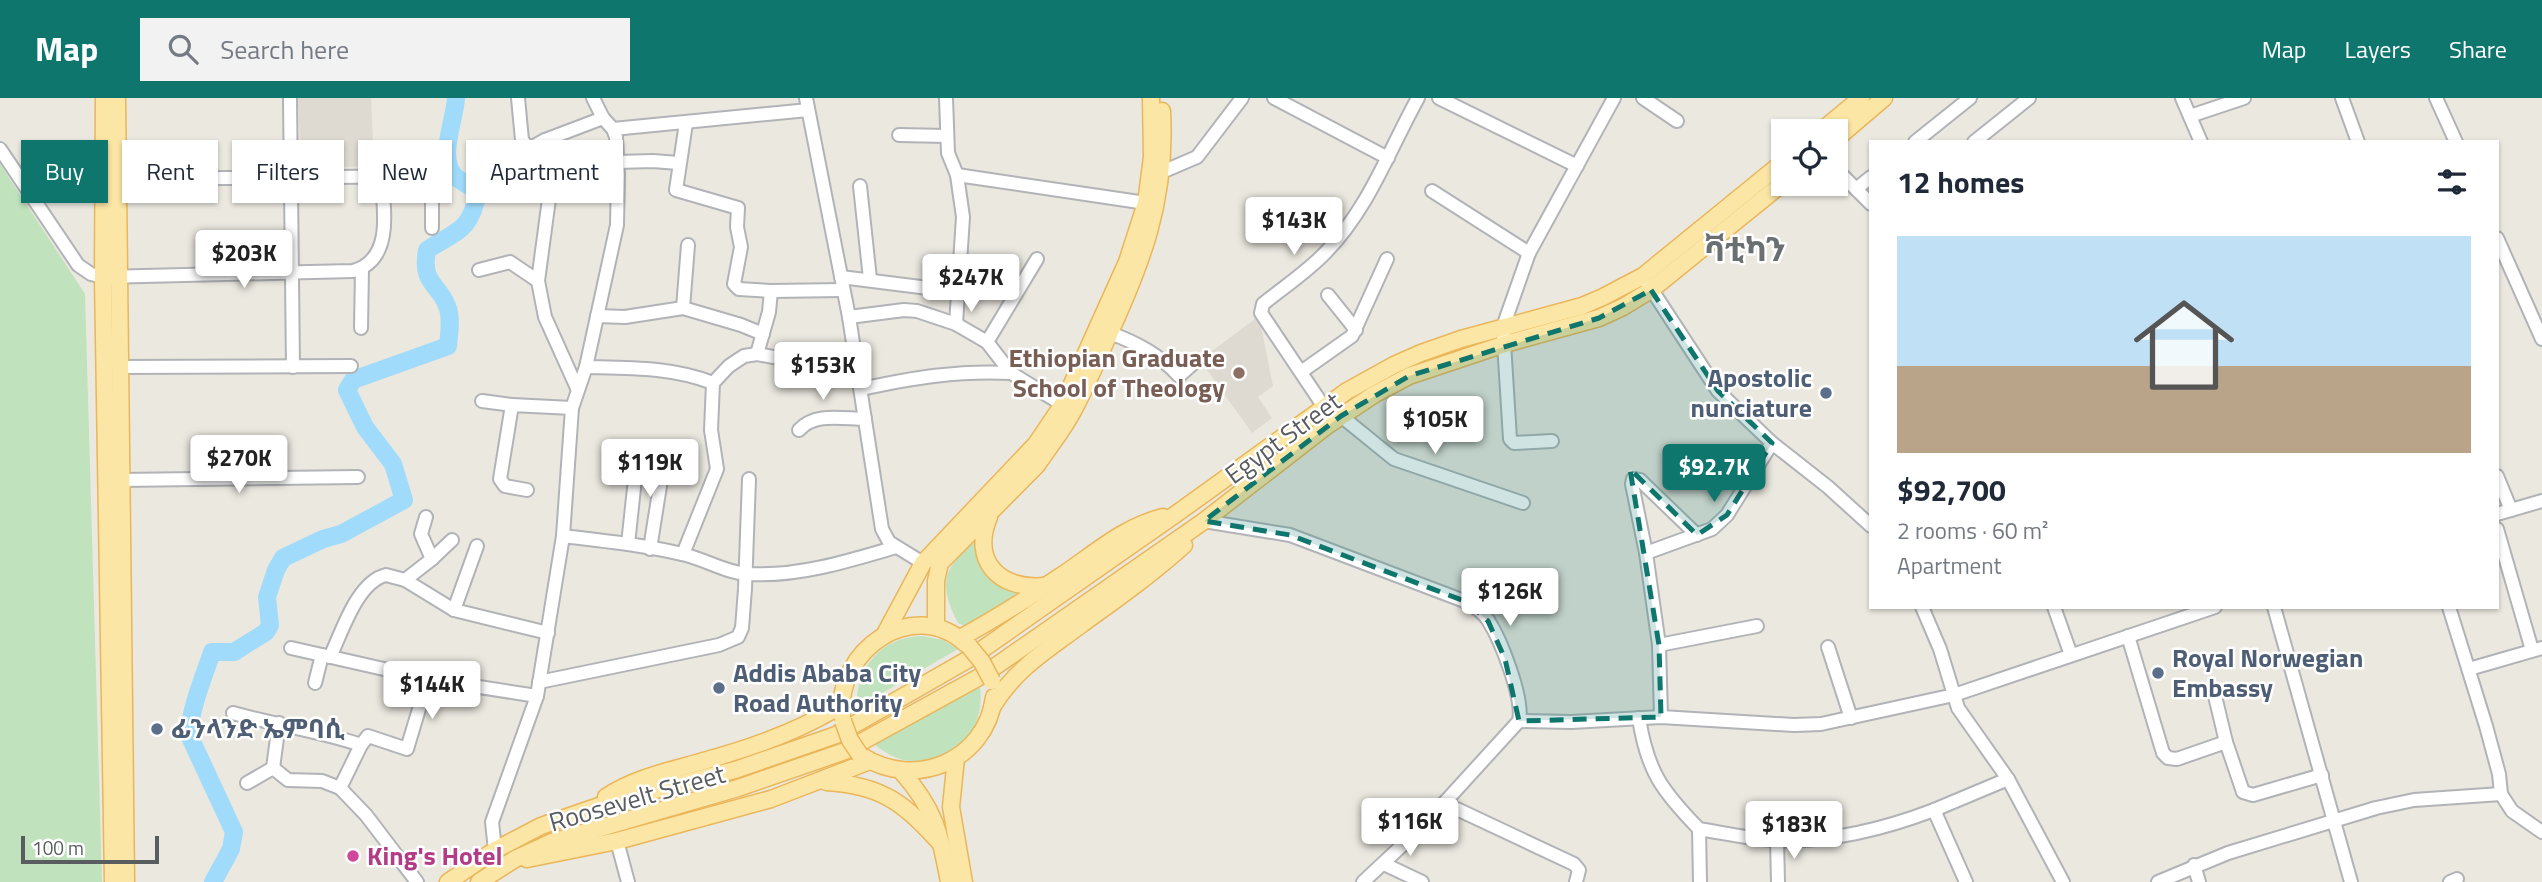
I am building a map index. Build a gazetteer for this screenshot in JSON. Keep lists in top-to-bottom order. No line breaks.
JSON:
{"streets":{"main road":["Egypt Street","Roosevelt Street"]},"crossings":[["Egypt Street","Roosevelt Street"]],"districts":["ቫቲካን"],"places":["Ethiopian Graduate School of Theology","Apostolic nunciature","Royal Norwegian Embassy","Addis Ababa City Road Authority","ፊንላንድ ኤምባሲ","King's Hotel"],"scale_bar":"100 m","page":{"header":"Map","search":"Search here","nav":["Map","Layers","Share"],"chip":["Buy","Rent","Filters","New","Apartment"],"heading":"12 homes","price":["$143K","$203K","$247K","$153K","$105K","$270K","$119K","$92.7K","$126K","$144K","$116K","$183K"],"list":[{"name":"$92,700","note":"2 rooms · 60 m² · Apartment"}],"scale":"100 m"}}
